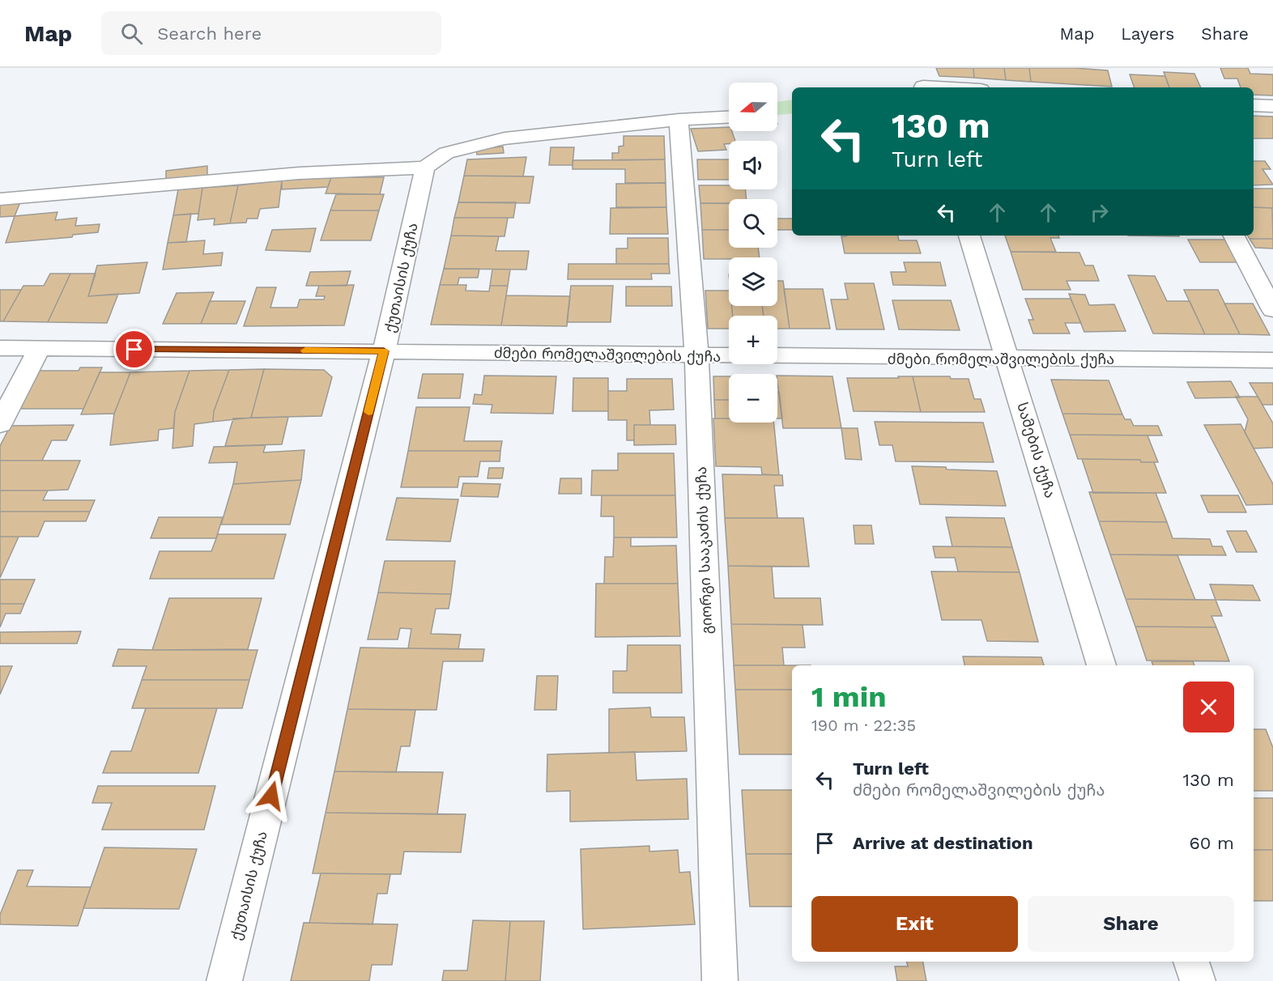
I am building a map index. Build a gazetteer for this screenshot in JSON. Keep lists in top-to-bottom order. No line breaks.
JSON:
{"streets":{"street":["ქუთაისის ქუჩა","ძმები რომელაშვილების ქუჩა","სამების ქუჩა","გიორგი სააკაძის ქუჩა"]},"crossings":[["ქუთაისის ქუჩა","ძმები რომელაშვილების ქუჩა"],["ძმები რომელაშვილების ქუჩა","სამების ქუჩა"],["ძმები რომელაშვილების ქუჩა","გიორგი სააკაძის ქუჩა"]],"north":"left","page":{"header":"Map","search":"Search here","nav":["Map","Layers","Share"],"map_buttons":["+","−"],"turn":["130 m","Turn left"],"heading":["1 min","190 m · 22:35"],"list":[{"name":"Turn left","note":"ძმები რომელაშვილების ქუჩა","value":"130 m"},{"name":"Arrive at destination","value":"60 m"}],"buttons":["Exit","Share"]}}
